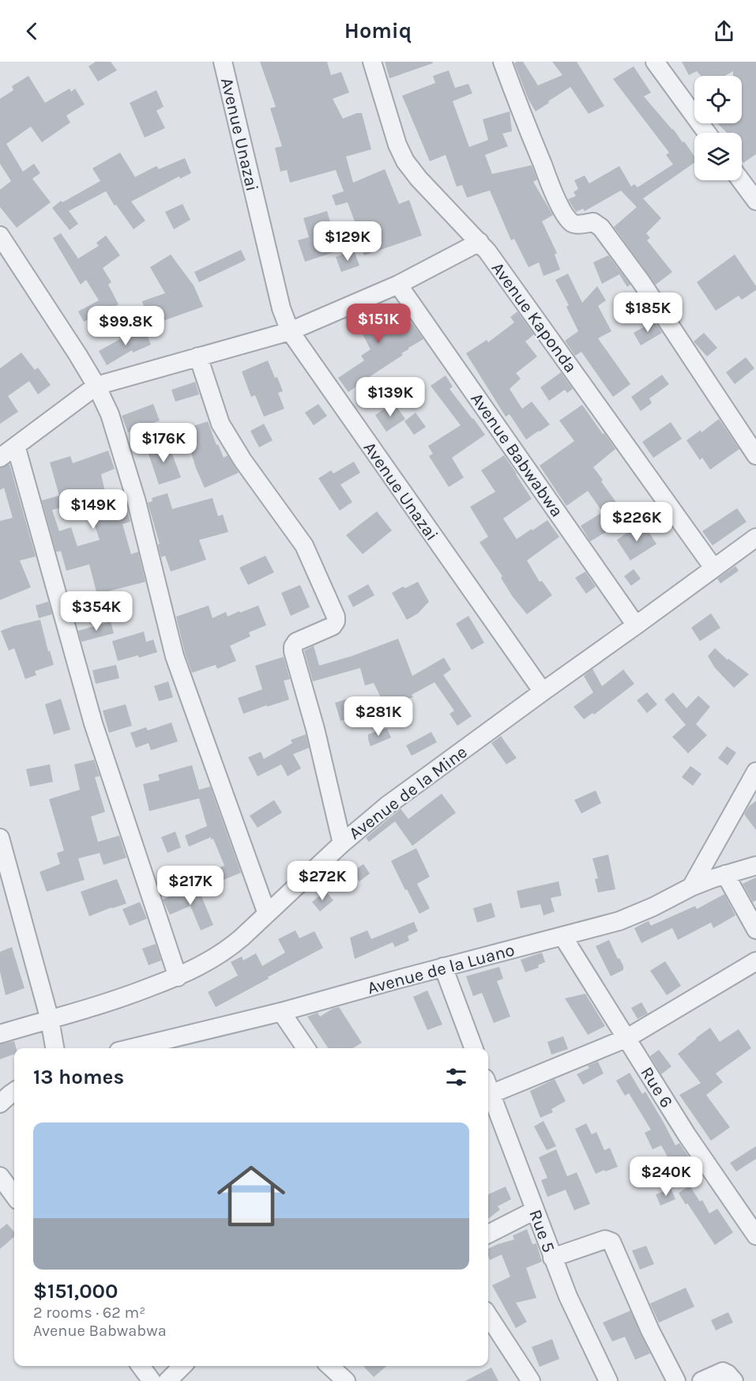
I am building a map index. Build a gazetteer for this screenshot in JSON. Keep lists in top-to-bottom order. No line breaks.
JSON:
{"streets":{"street":["Avenue Unazai","Avenue Kaponda","Avenue Babwabwa","Avenue de la Mine","Avenue de la Luano","Rue 6","Rue 5"]},"crossings":[["Avenue Unazai","Avenue de la Mine"],["Avenue Kaponda","Avenue de la Mine"],["Avenue Babwabwa","Avenue de la Mine"],["Avenue de la Luano","Rue 6"]],"page":{"header":"Homiq","price":["$129K","$185K","$151K","$99.8K","$139K","$176K","$149K","$226K","$354K","$281K","$272K","$217K","$240K"],"heading":"13 homes","list":[{"name":"$151,000","note":"2 rooms · 62 m² · Avenue Babwabwa"}]}}
